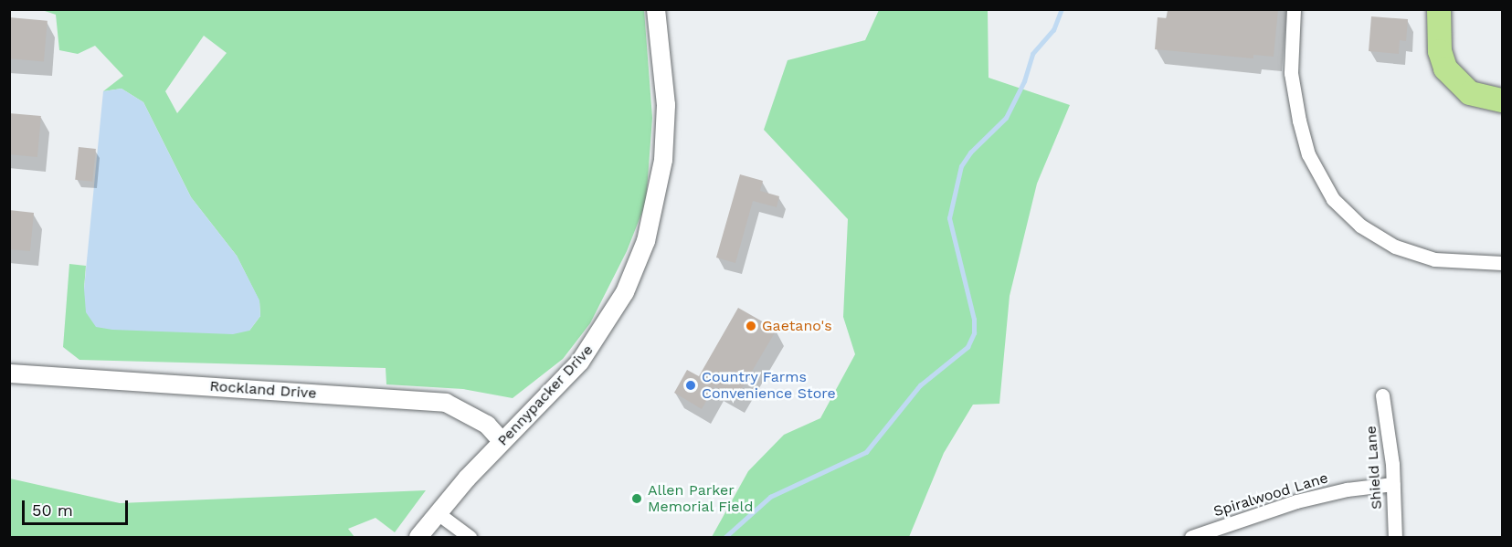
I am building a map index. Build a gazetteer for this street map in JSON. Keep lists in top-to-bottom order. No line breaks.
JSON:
{"streets":{"street":["Rockland Drive","Pennypacker Drive","Shield Lane","Spiralwood Lane"]},"crossings":[["Rockland Drive","Pennypacker Drive"],["Shield Lane","Spiralwood Lane"]],"places":["Gaetano's","Country Farms Convenience Store","Allen Parker Memorial Field"],"scale_bar":"50 m"}
